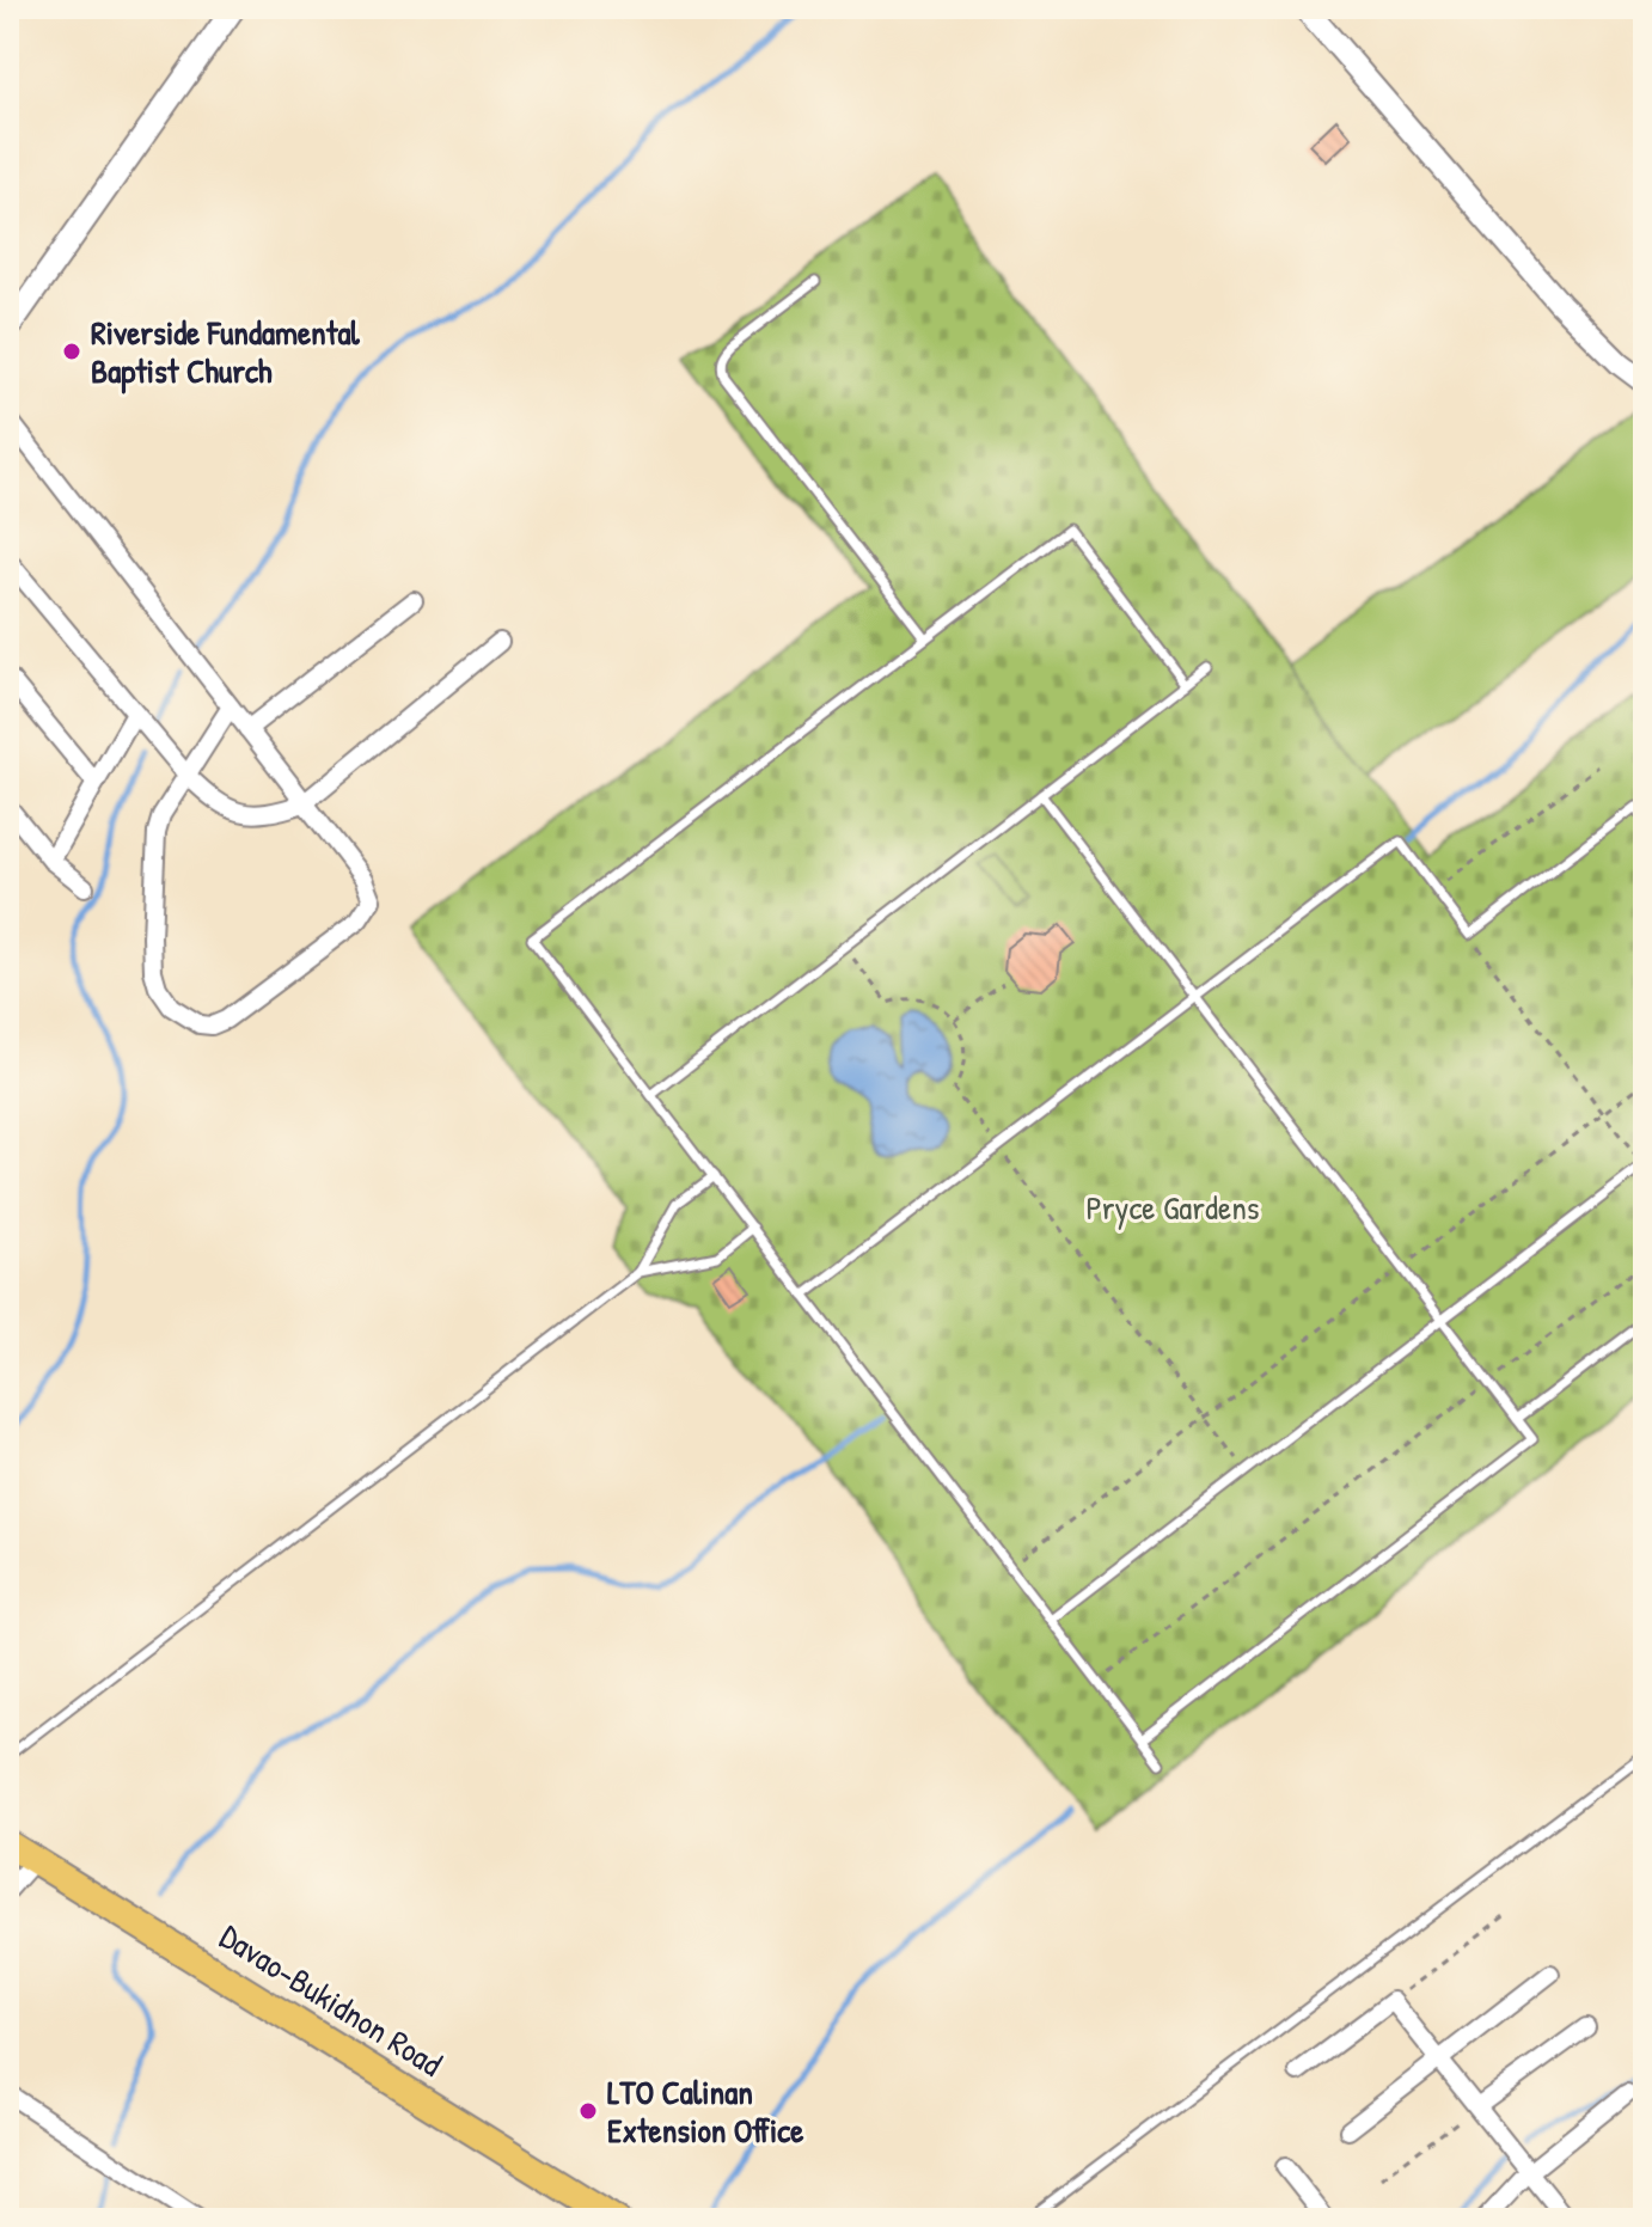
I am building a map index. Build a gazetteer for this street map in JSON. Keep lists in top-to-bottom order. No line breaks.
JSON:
{"streets":{"highway":["Davao-Bukidnon Road"]},"parks":["Pryce Gardens"],"places":["Riverside Fundamental Baptist Church","LTO Calinan Extension Office"]}
